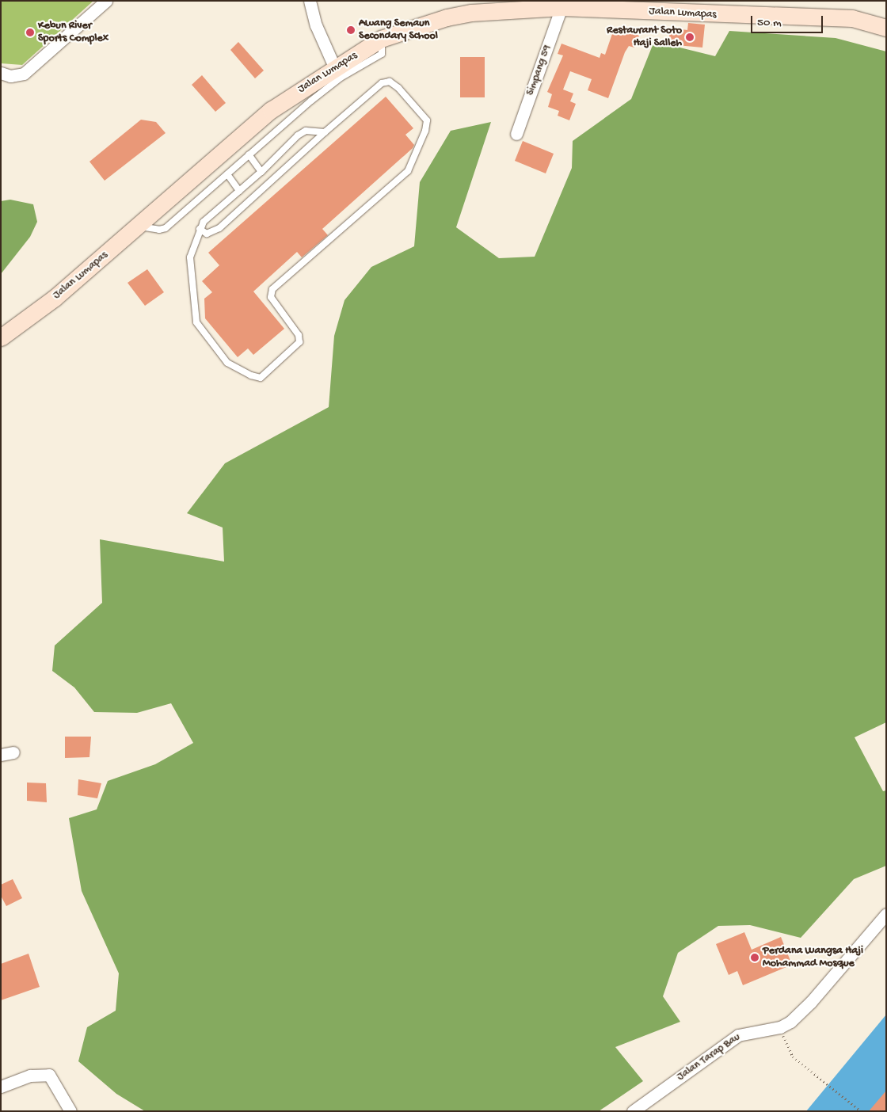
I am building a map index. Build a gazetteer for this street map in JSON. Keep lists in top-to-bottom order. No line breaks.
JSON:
{"streets":{"main road":["Jalan Lumapas"],"street":["Simpang 59","Jalan Tarap Bau"]},"crossings":[["Jalan Lumapas","Simpang 59"]],"places":["Awang Semaun Secondary School","Kebun River Sports Complex","Restaurant Soto Haji Salleh","Perdana Wangsa Haji Mohammad Mosque"],"scale_bar":"50 m"}
